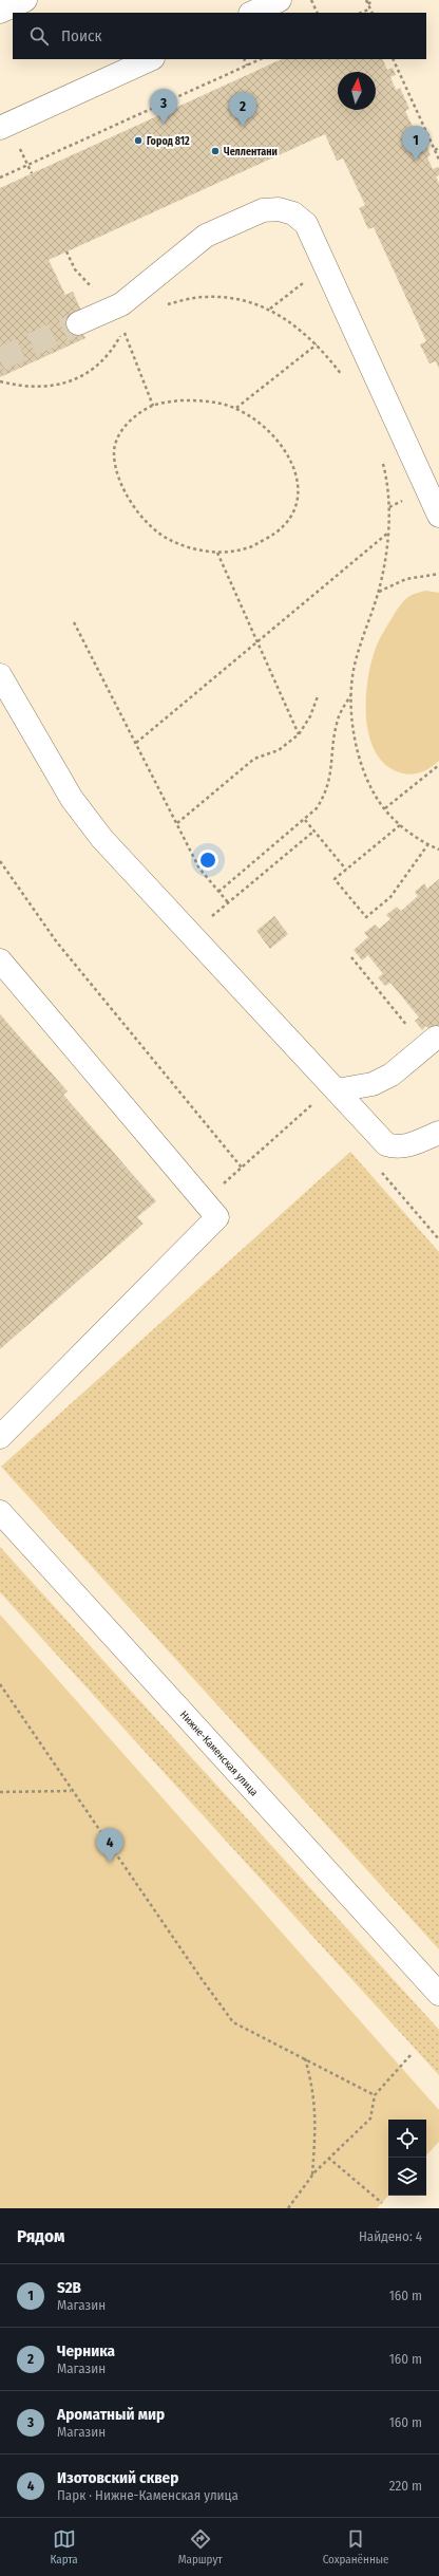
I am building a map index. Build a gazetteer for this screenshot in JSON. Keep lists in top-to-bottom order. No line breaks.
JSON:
{"streets":{"street":["Нижне-Каменская улица"]},"places":["Город 812","Челлентани"],"north":"top","page":{"search":"Поиск","pins":["3","2","1","4"],"heading":["Рядом","Найдено: 4"],"list":[{"mark":"1","name":"S2B","note":"Магазин","value":"160 m"},{"mark":"2","name":"Черника","note":"Магазин","value":"160 m"},{"mark":"3","name":"Ароматный мир","note":"Магазин","value":"160 m"},{"mark":"4","name":"Изотовский сквер","note":"Парк · Нижне-Каменская улица","value":"220 m"}],"nav":["Карта","Маршрут","Сохранённые"]}}
